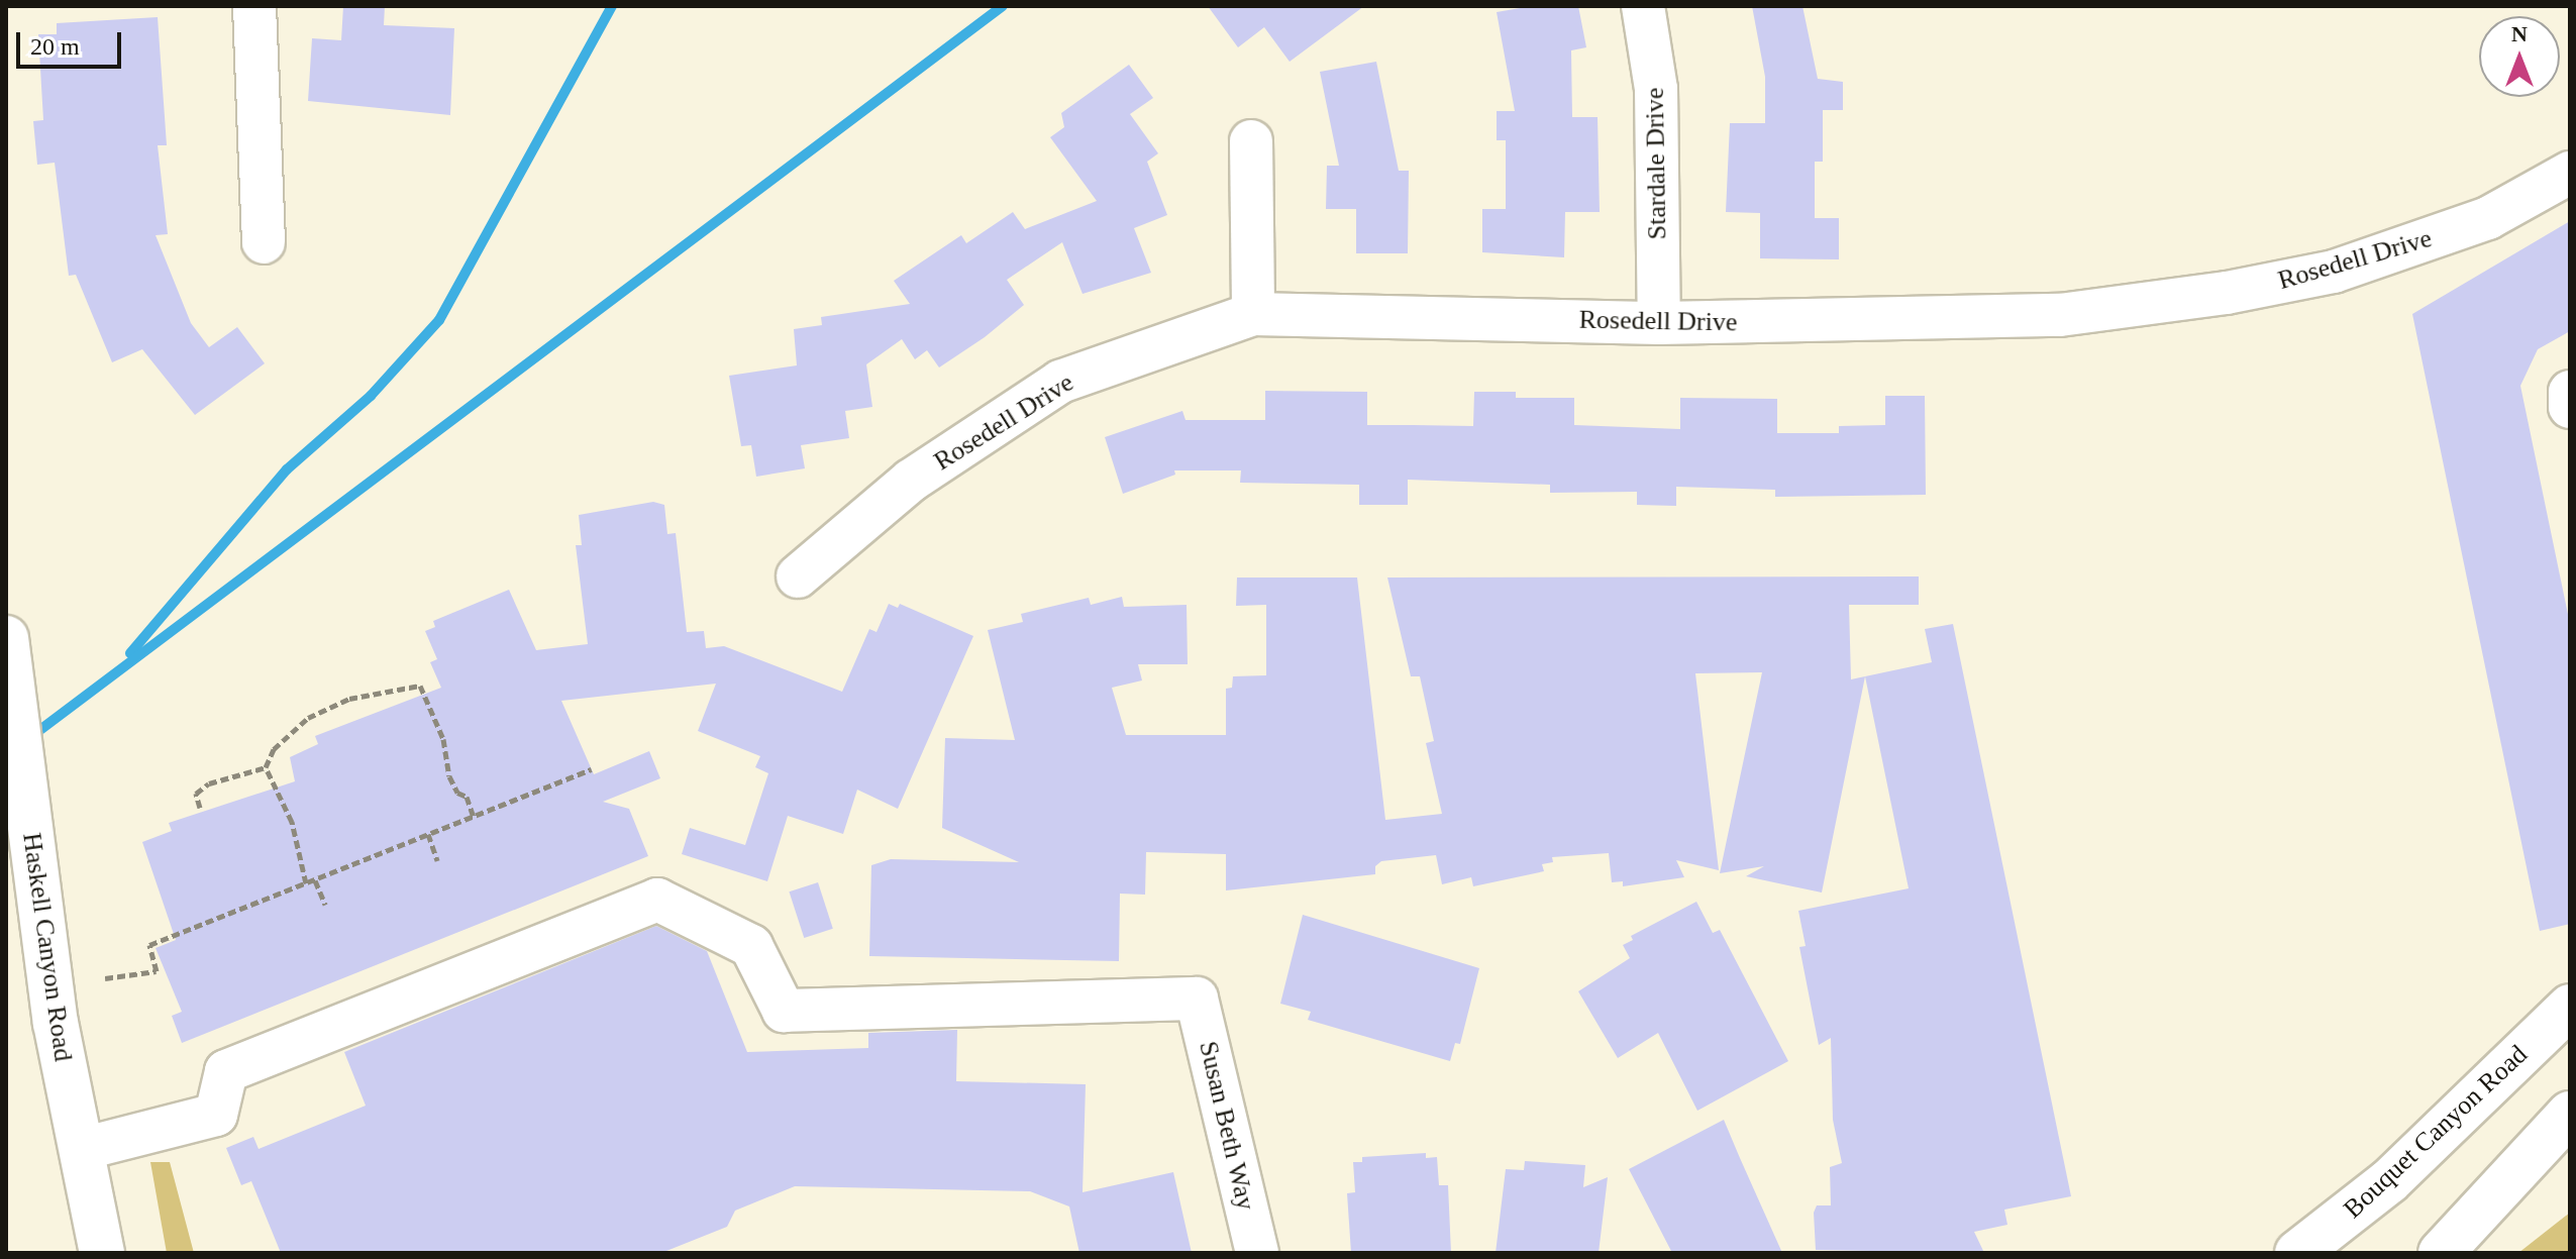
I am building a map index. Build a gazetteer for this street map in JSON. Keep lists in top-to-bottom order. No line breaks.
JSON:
{"streets":{"main road":["Haskell Canyon Road","Bouquet Canyon Road"],"street":["Stardale Drive","Rosedell Drive","Susan Beth Way"]},"crossings":[["Stardale Drive","Rosedell Drive"],["Haskell Canyon Road","Susan Beth Way"]],"scale_bar":"20 m","north":"top"}
